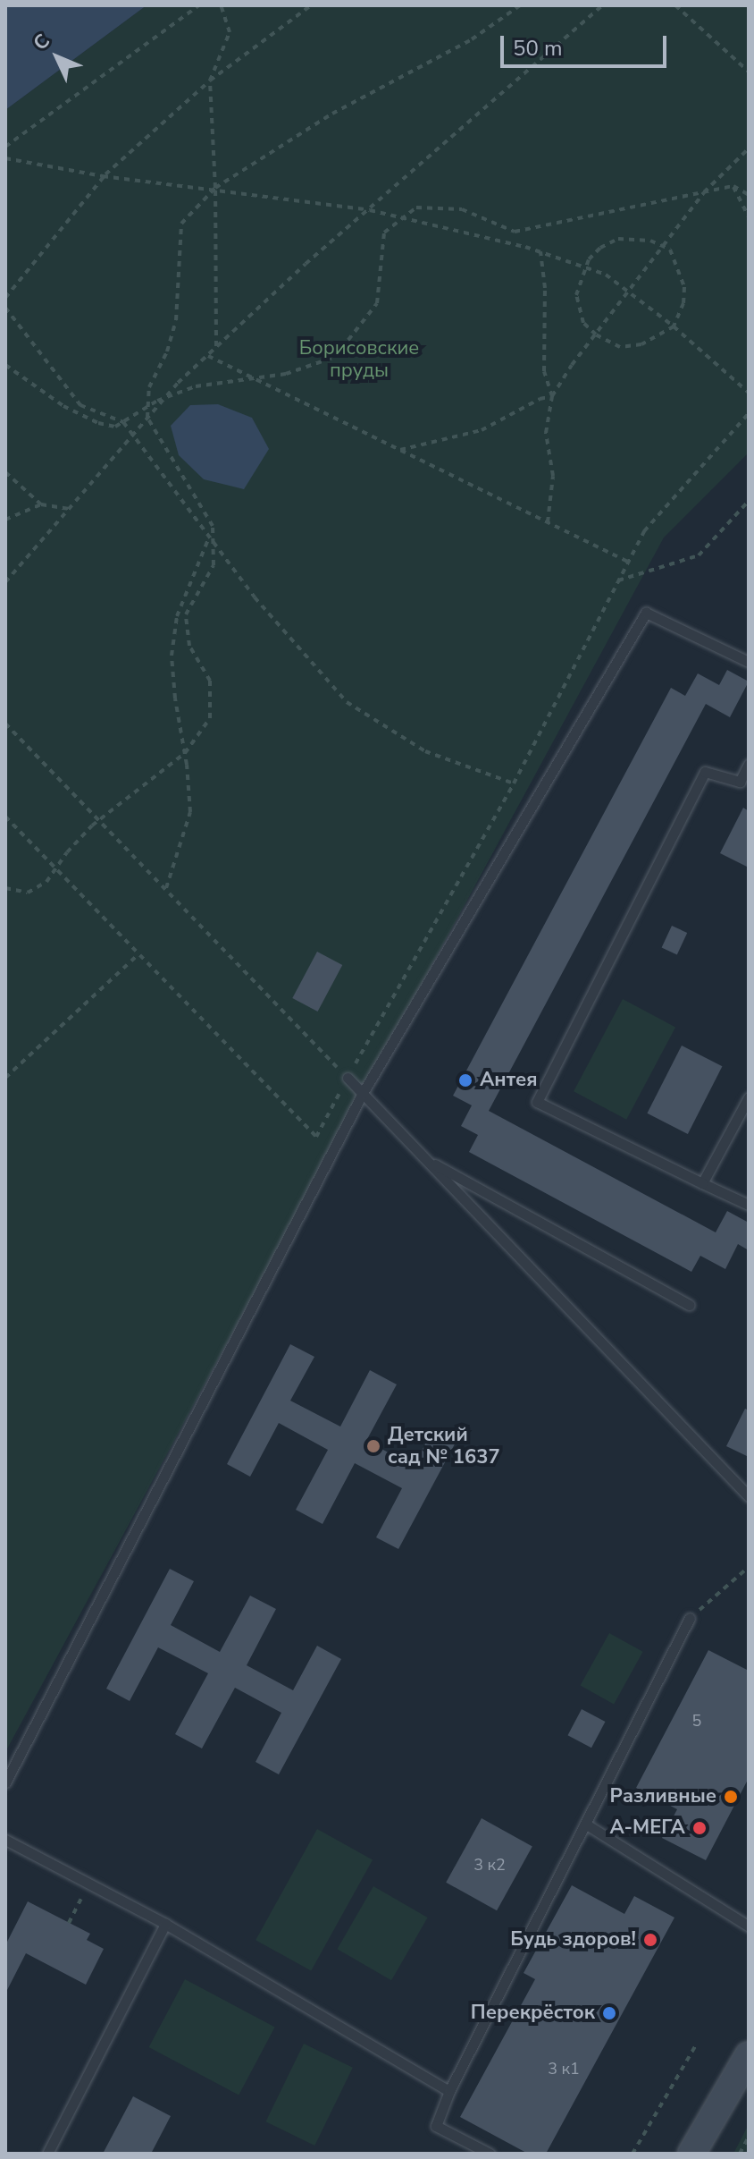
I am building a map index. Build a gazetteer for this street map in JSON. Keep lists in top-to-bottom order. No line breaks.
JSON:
{"parks":["Борисовские пруды"],"places":["Антея","Детский сад № 1637","Разливные","А-МЕГА","Будь здоров!","Перекрёсток"],"house_numbers":["5","3 к2","3 к1"],"scale_bar":"50 m","north":"top left"}
